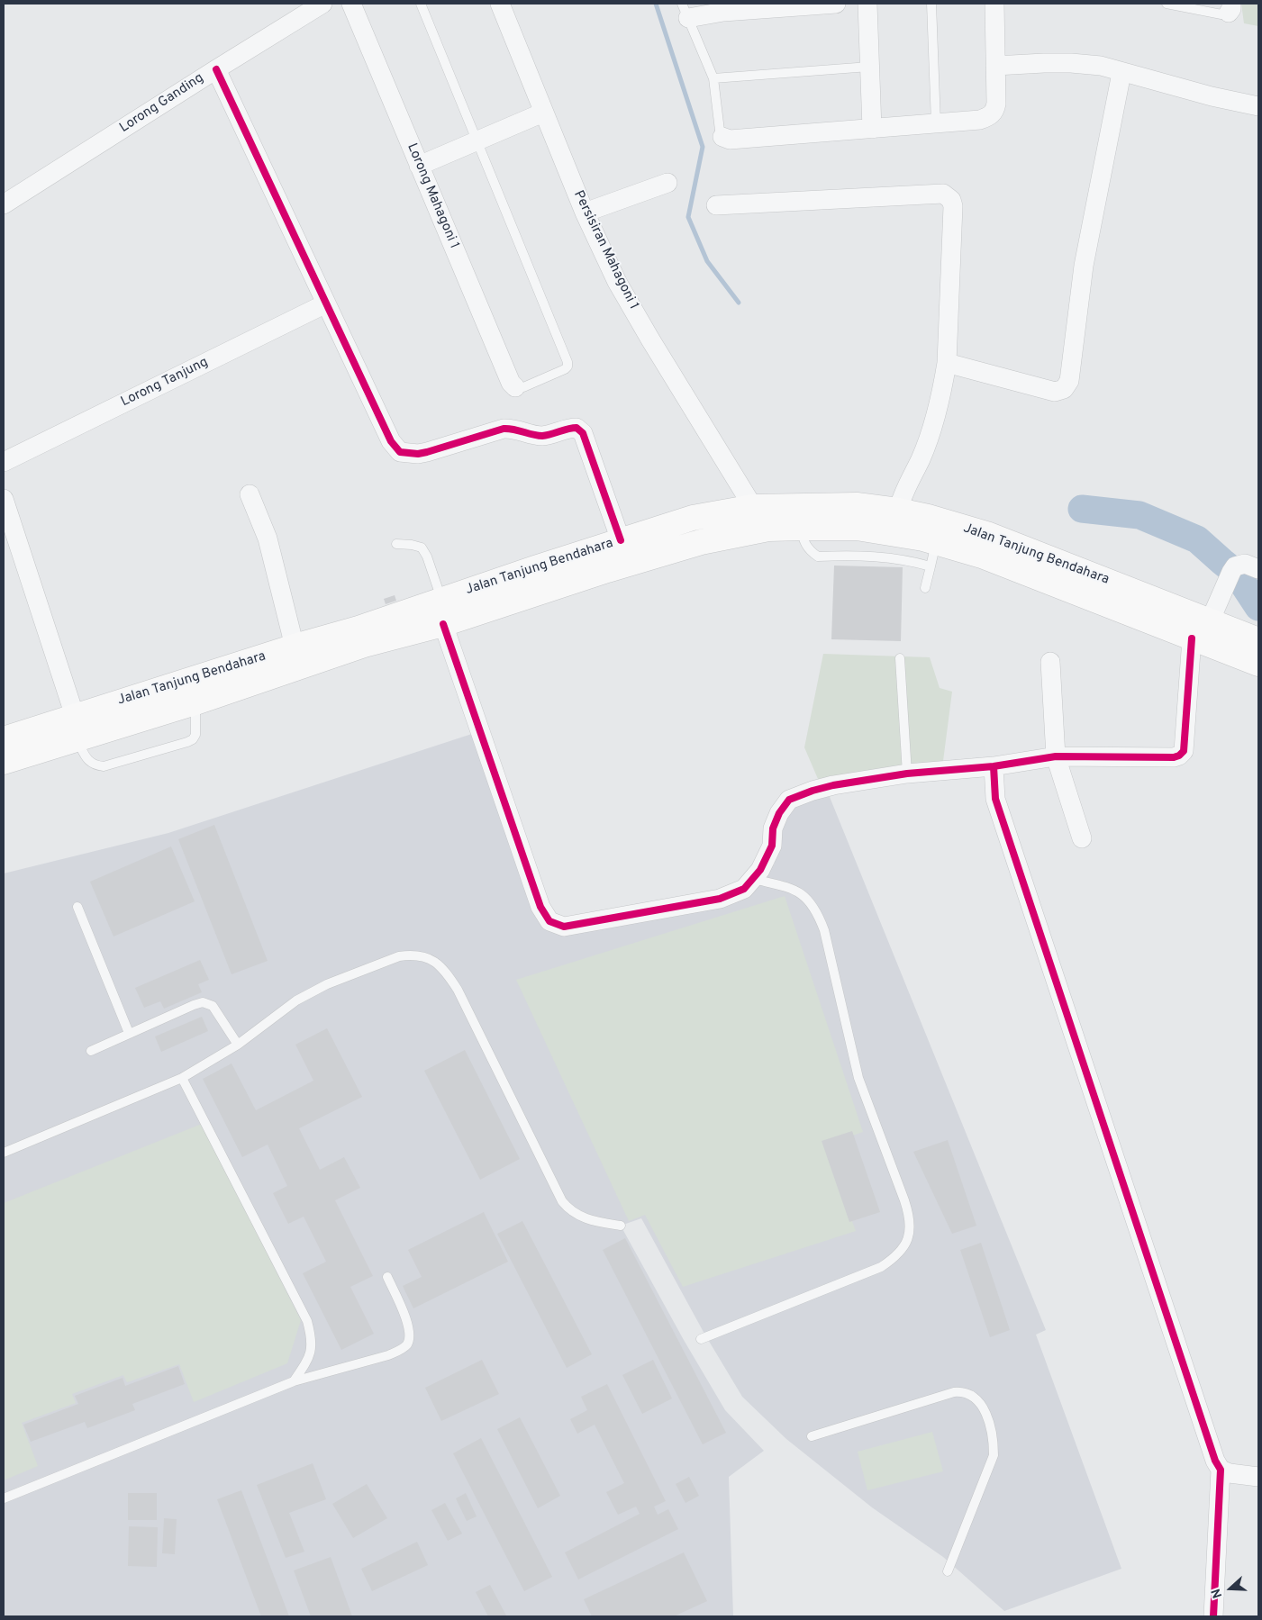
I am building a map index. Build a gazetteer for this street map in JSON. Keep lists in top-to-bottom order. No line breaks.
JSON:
{"streets":{"main road":["Jalan Tanjung Bendahara"],"street":["Lorong Ganding","Lorong Mahagoni 1","Persisiran Mahagoni 1","Lorong Tanjung"]},"crossings":[["Persisiran Mahagoni 1","Jalan Tanjung Bendahara"]],"north":"left"}
